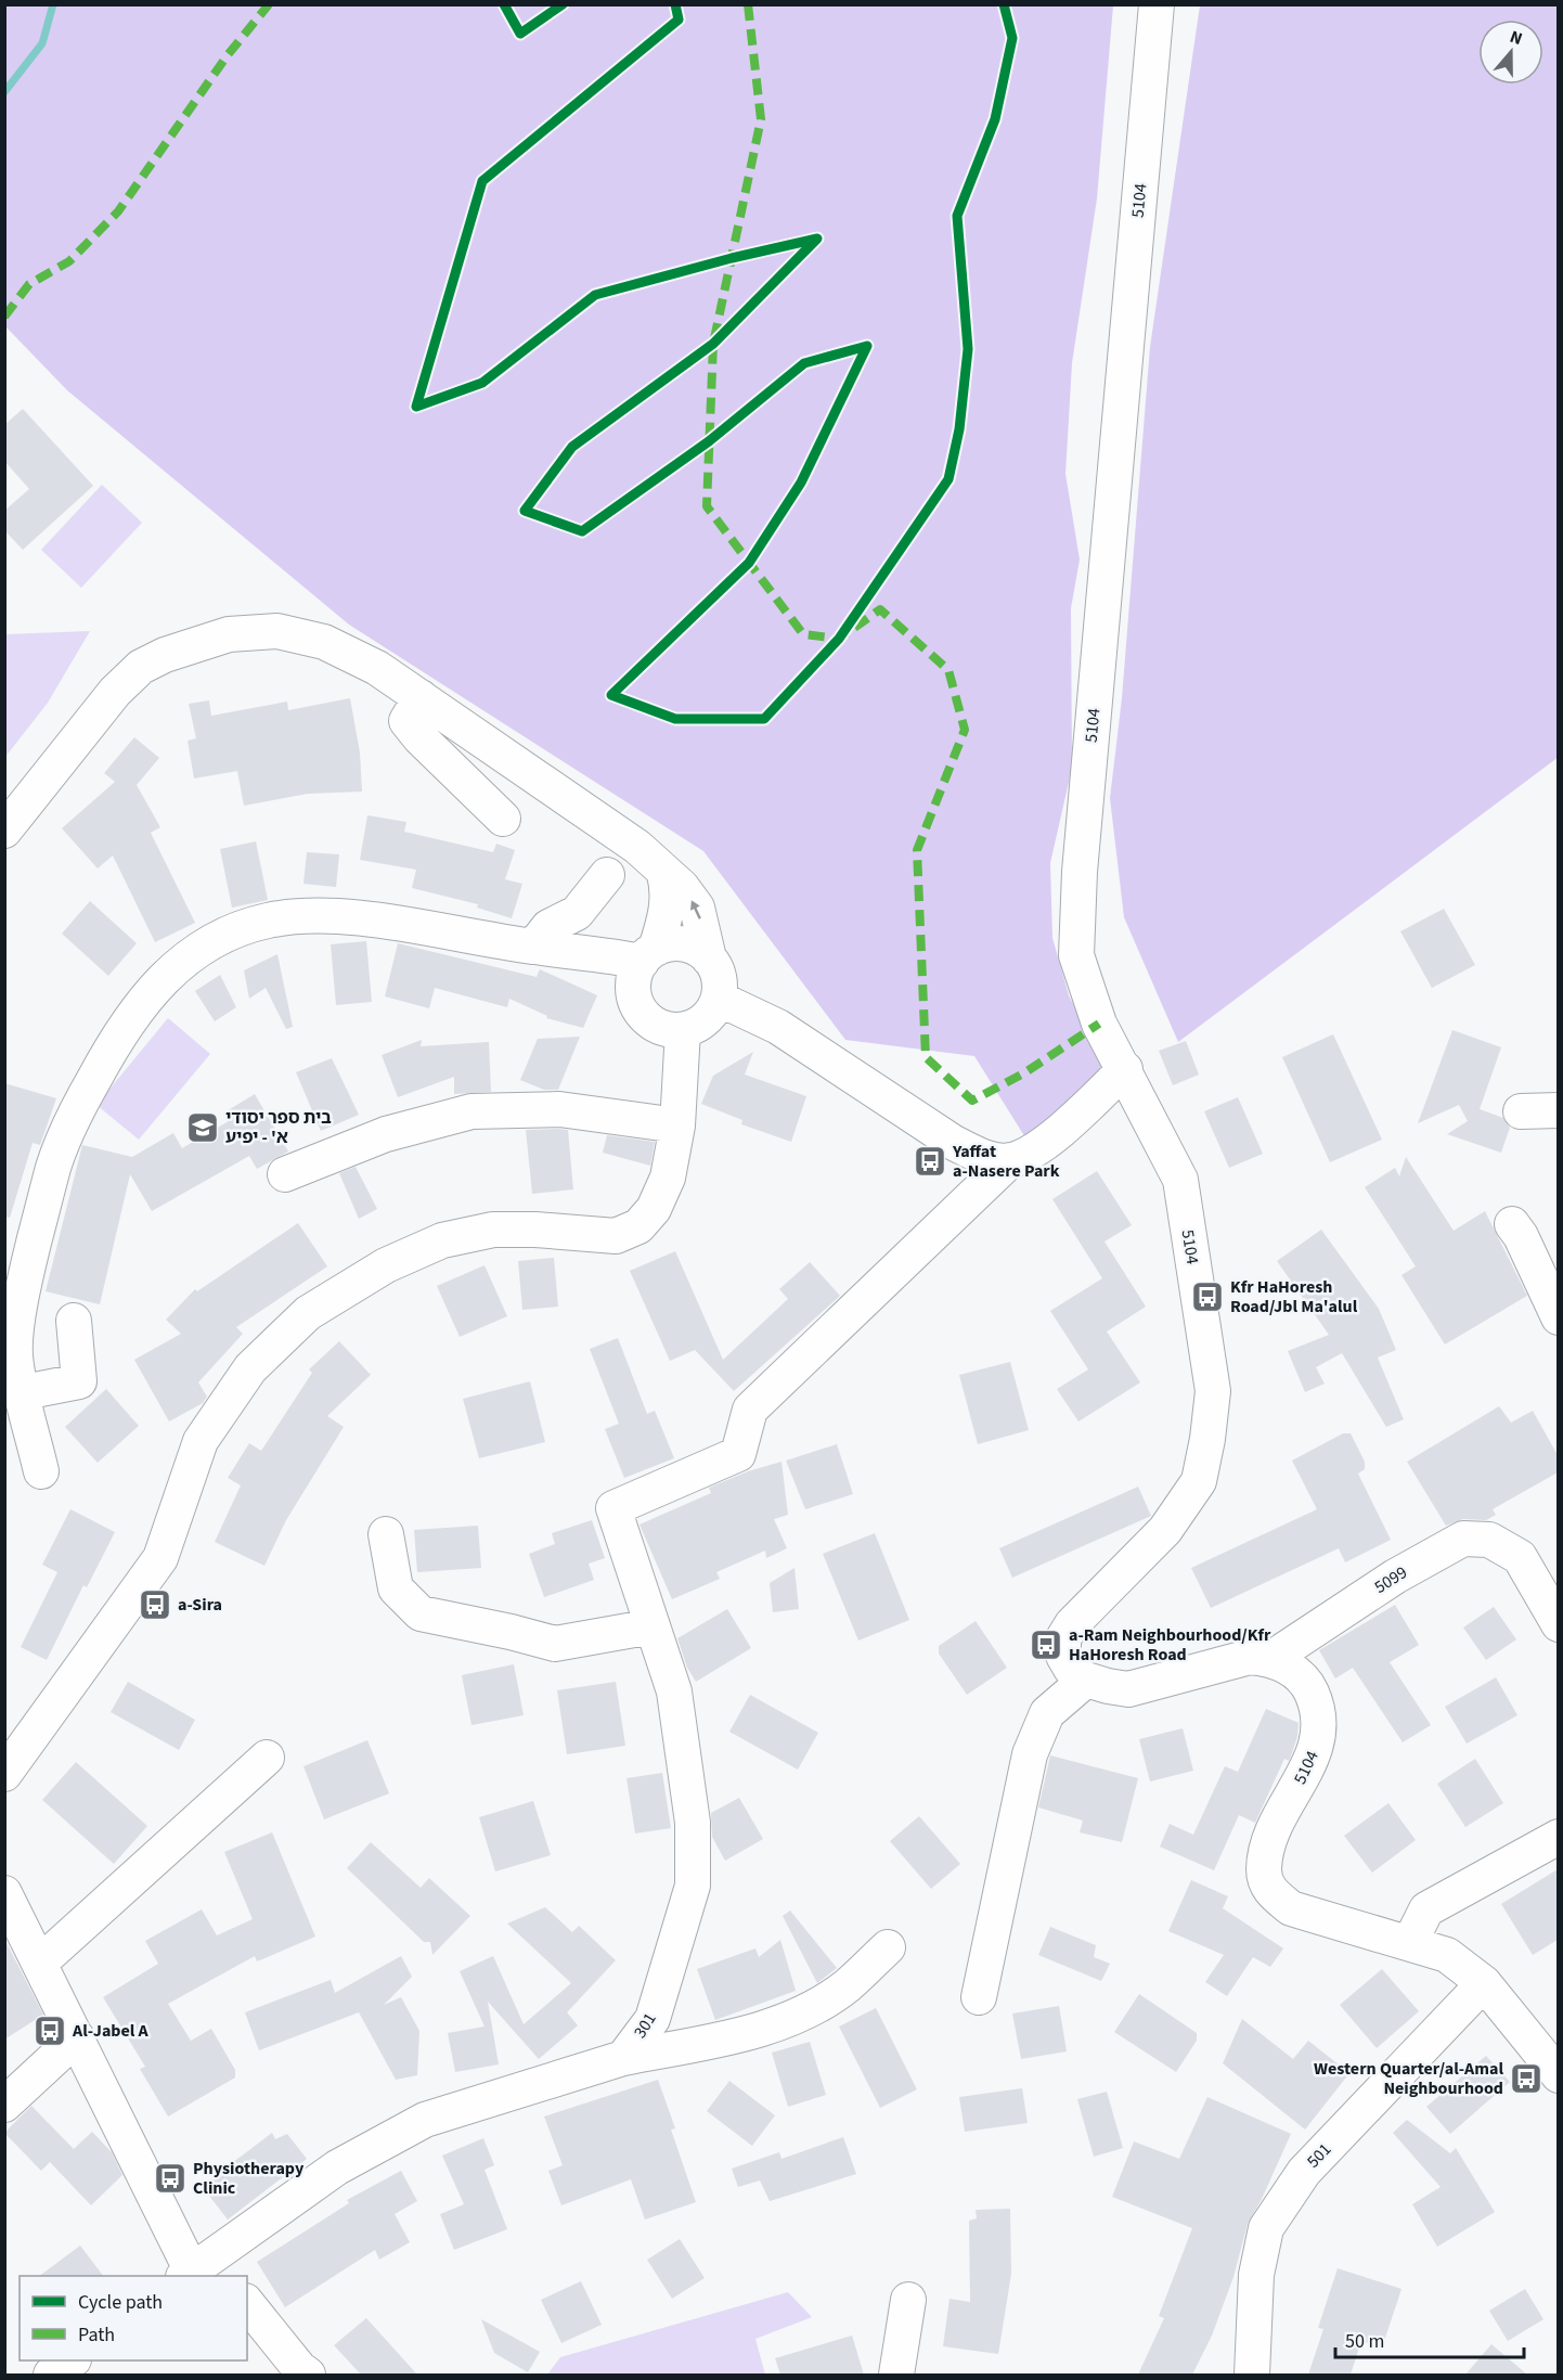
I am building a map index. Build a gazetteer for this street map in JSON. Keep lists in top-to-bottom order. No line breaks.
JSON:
{"streets":{"street":["5104","5099","301","501"]},"crossings":[["5104","5099"],["5104","501"]],"places":{"school or university":["בית ספר יסודי א' - יפיע"],"bus stop":["Yaffat a-Nasere Park","Kfr HaHoresh Road/Jbl Ma'alul","a-Sira","a-Ram Neighbourhood/Kfr HaHoresh Road","Al-Jabel A","Western Quarter/al-Amal Neighbourhood","Physiotherapy Clinic"]},"legend":["Cycle path","Path"],"scale_bar":"50 m","north":"top"}
